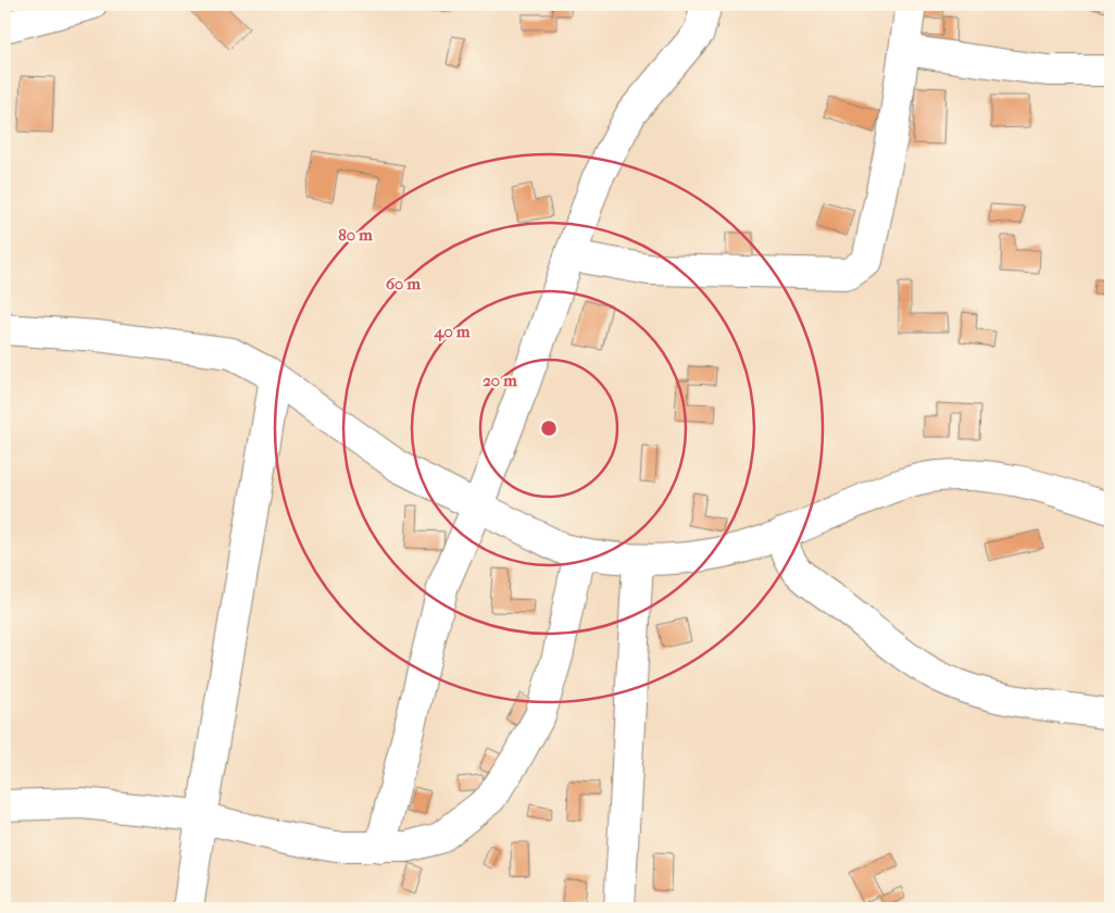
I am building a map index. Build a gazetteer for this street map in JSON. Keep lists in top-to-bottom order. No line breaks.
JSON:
{"rings":["80 m","60 m","40 m","20 m"]}
